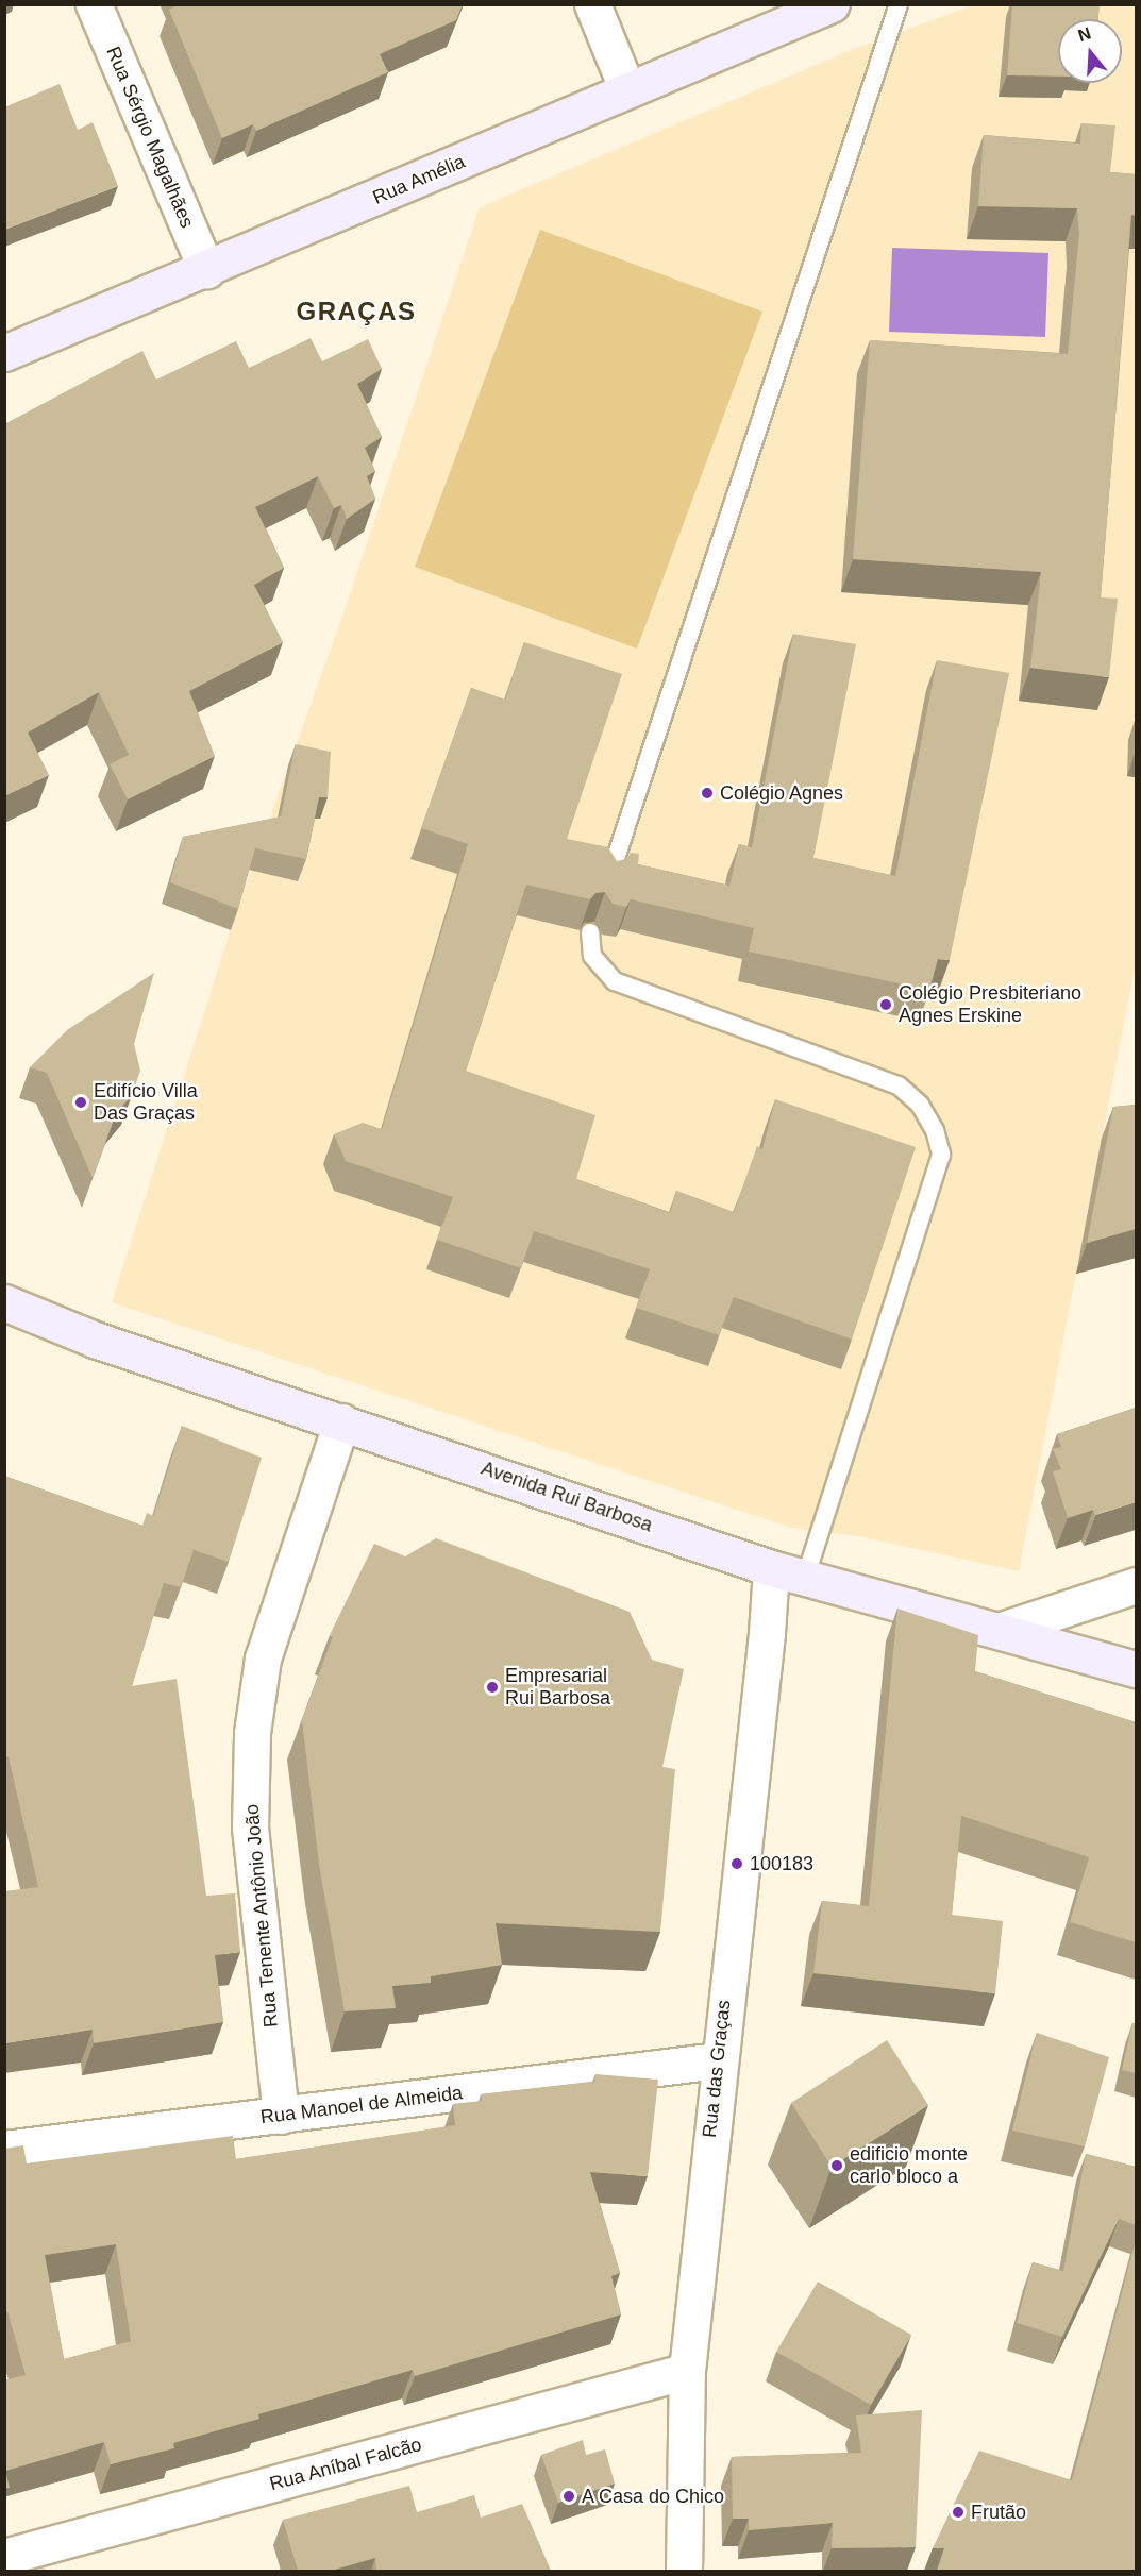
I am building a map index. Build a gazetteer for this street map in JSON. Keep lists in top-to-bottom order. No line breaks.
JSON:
{"streets":{"main road":["Rua Amélia","Avenida Rui Barbosa"],"street":["Rua Sérgio Magalhães","Rua Tenente Antônio João","Rua das Graças","Rua Manoel de Almeida","Rua Aníbal Falcão"]},"crossings":[["Rua Sérgio Magalhães","Rua Amélia"],["Avenida Rui Barbosa","Rua Tenente Antônio João"],["Avenida Rui Barbosa","Rua das Graças"],["Rua Tenente Antônio João","Rua Manoel de Almeida"],["Rua das Graças","Rua Manoel de Almeida"],["Rua das Graças","Rua Aníbal Falcão"]],"districts":["GRAÇAS"],"places":["Colégio Agnes","Colégio Presbiteriano Agnes Erskine","Edifício Villa Das Graças","Empresarial Rui Barbosa","100183","edificio monte carlo bloco a","A Casa do Chico","Frutão"],"north":"top"}
